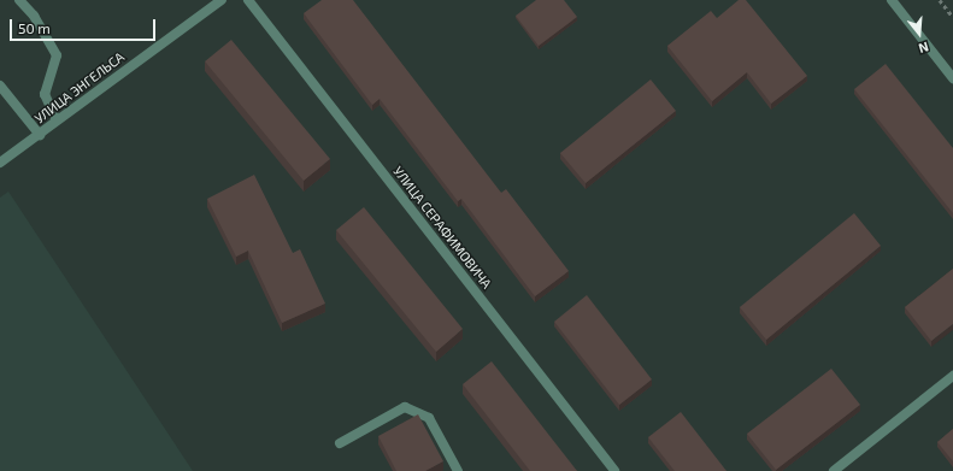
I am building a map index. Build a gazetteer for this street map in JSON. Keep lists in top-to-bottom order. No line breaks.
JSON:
{"streets":{"street":["УЛИЦА ЭНГЕЛЬСА","УЛИЦА СЕРАФИМОВИЧА"]},"scale_bar":"50 m","north":"bottom"}
